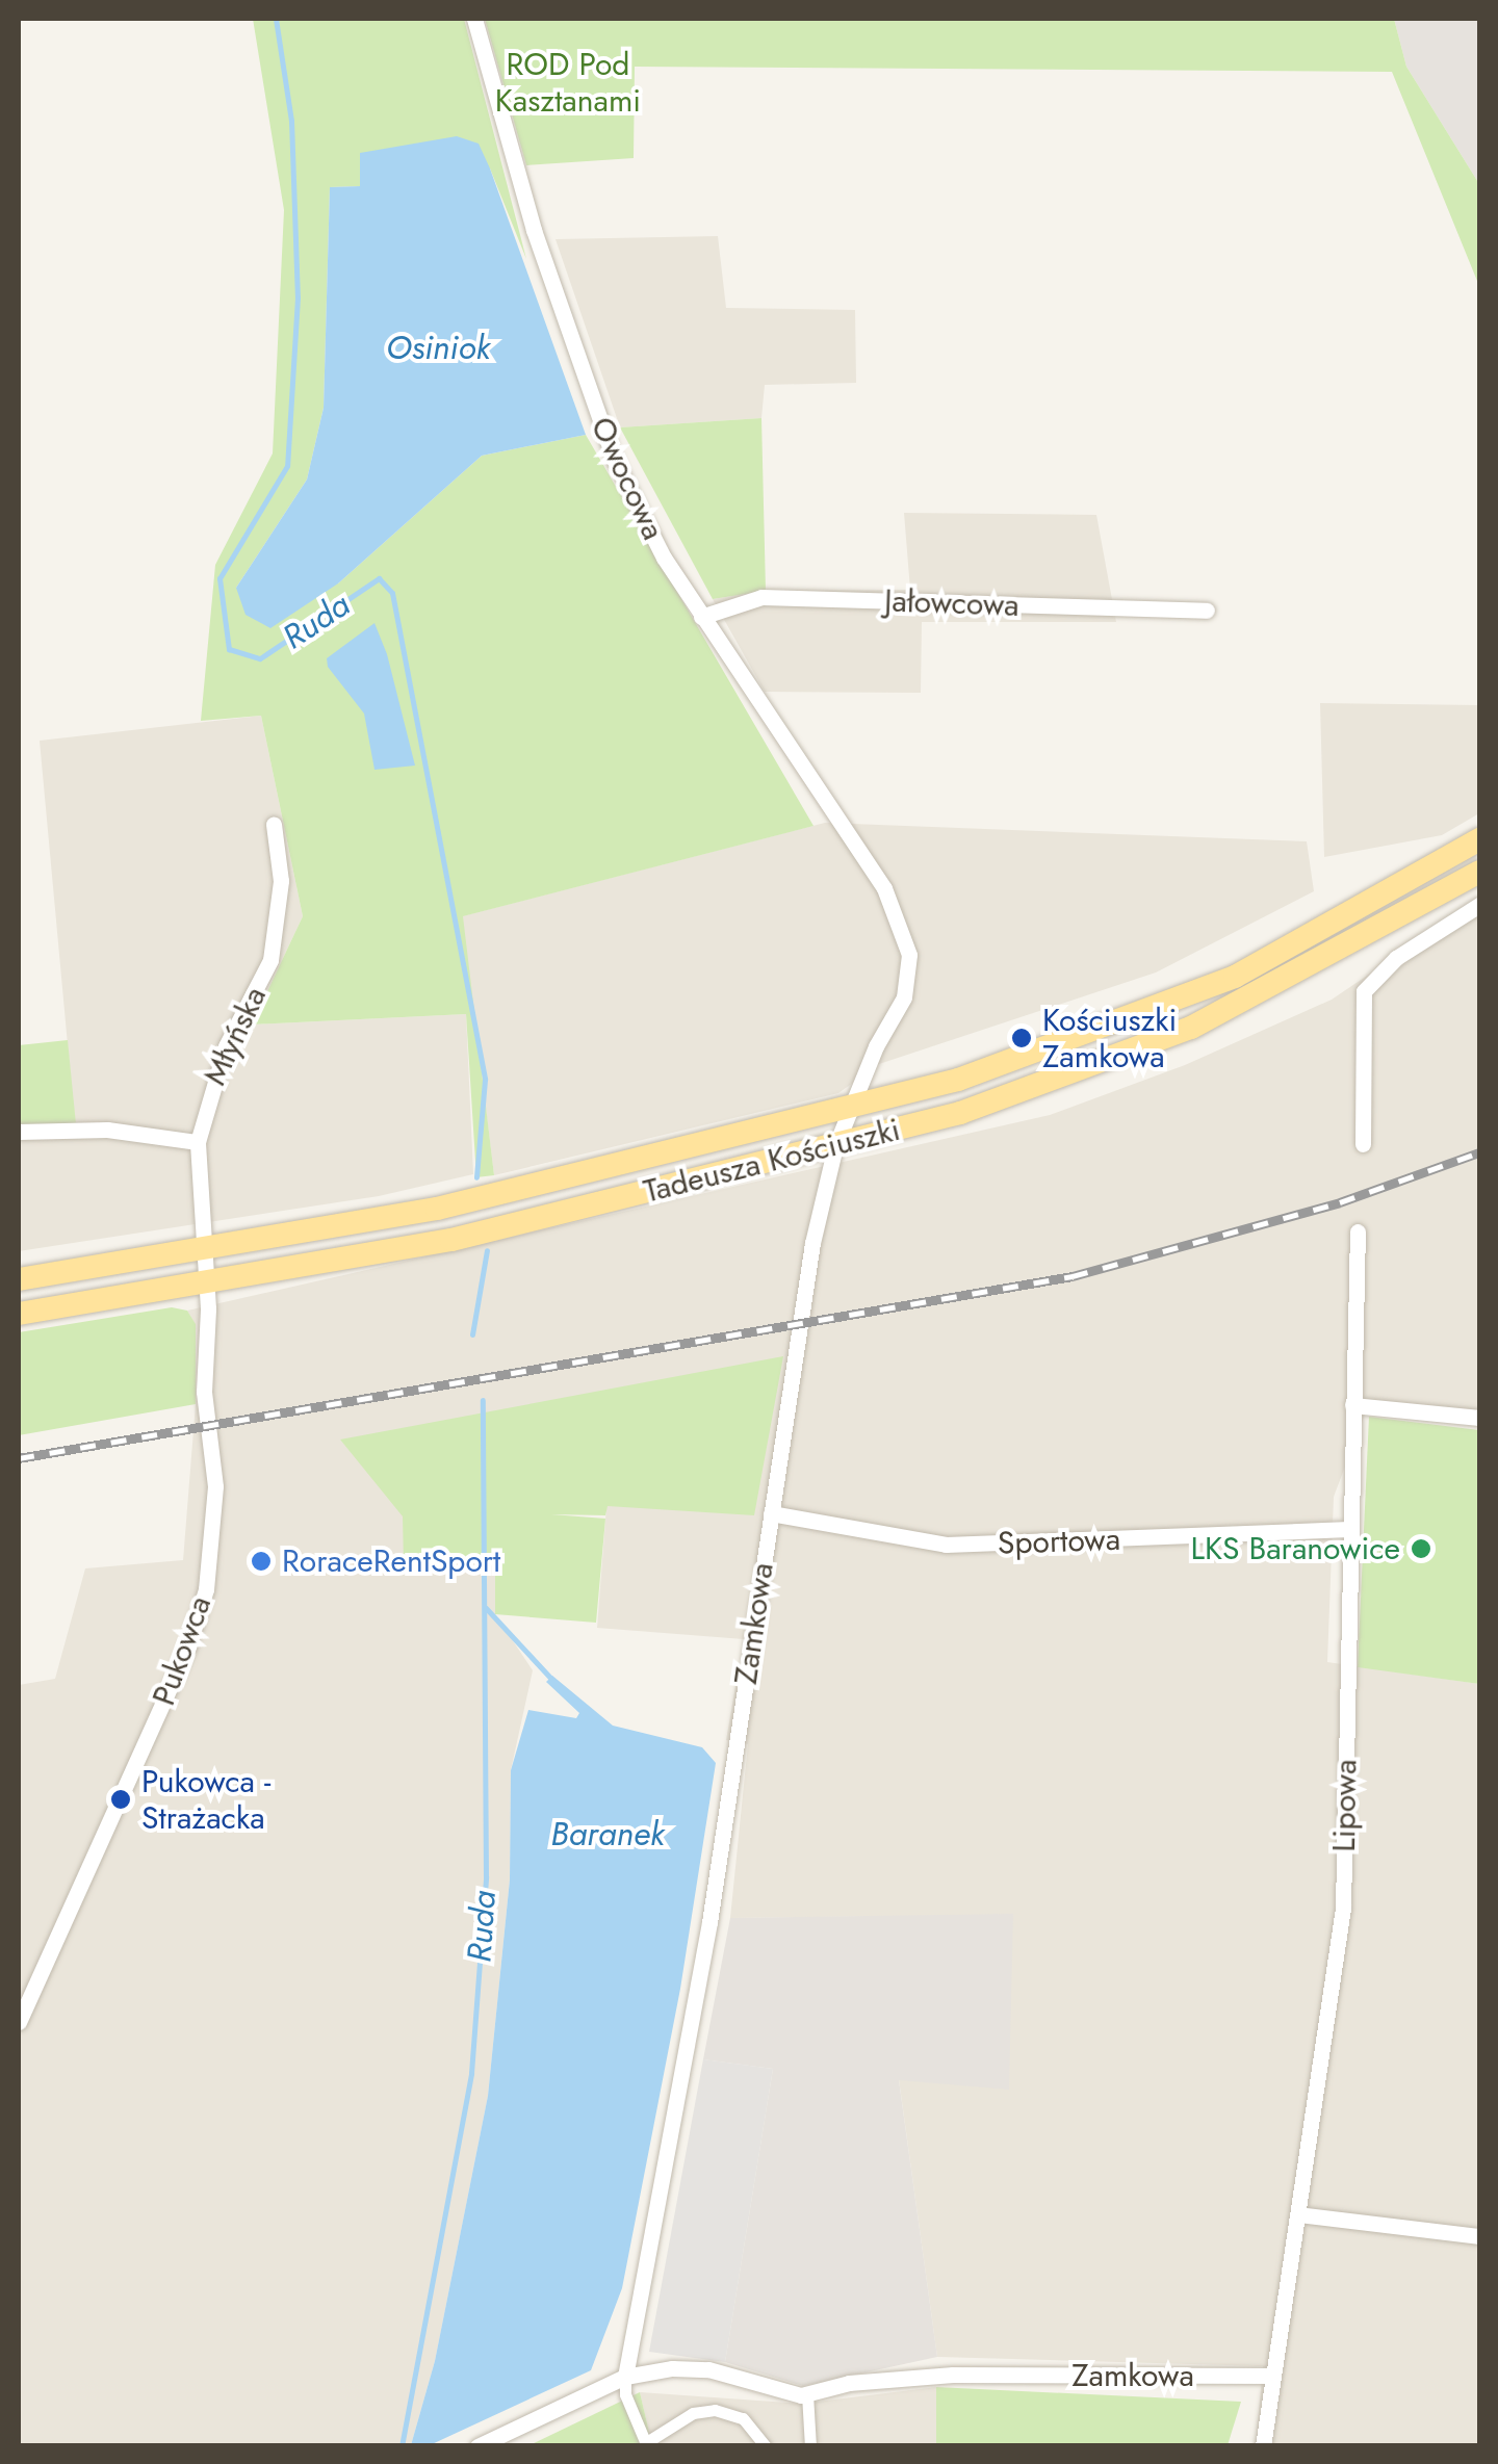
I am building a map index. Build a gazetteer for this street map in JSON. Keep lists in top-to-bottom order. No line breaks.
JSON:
{"streets":{"main road":["Tadeusza Kościuszki"],"street":["Owocowa","Jałowcowa","Młyńska","Sportowa","Zamkowa","Pukowca","Lipowa"]},"crossings":[["Owocowa","Jałowcowa"],["Owocowa","Zamkowa"],["Młyńska","Tadeusza Kościuszki"],["Młyńska","Pukowca"],["Tadeusza Kościuszki","Zamkowa"],["Tadeusza Kościuszki","Pukowca"],["Sportowa","Zamkowa"],["Sportowa","Lipowa"],["Zamkowa","Lipowa"]],"water":["Osiniok","Ruda","Baranek"],"parks":["ROD Pod Kasztanami"],"places":["Kościuszki Zamkowa","LKS Baranowice","RoraceRentSport","Pukowca - Strażacka"]}
